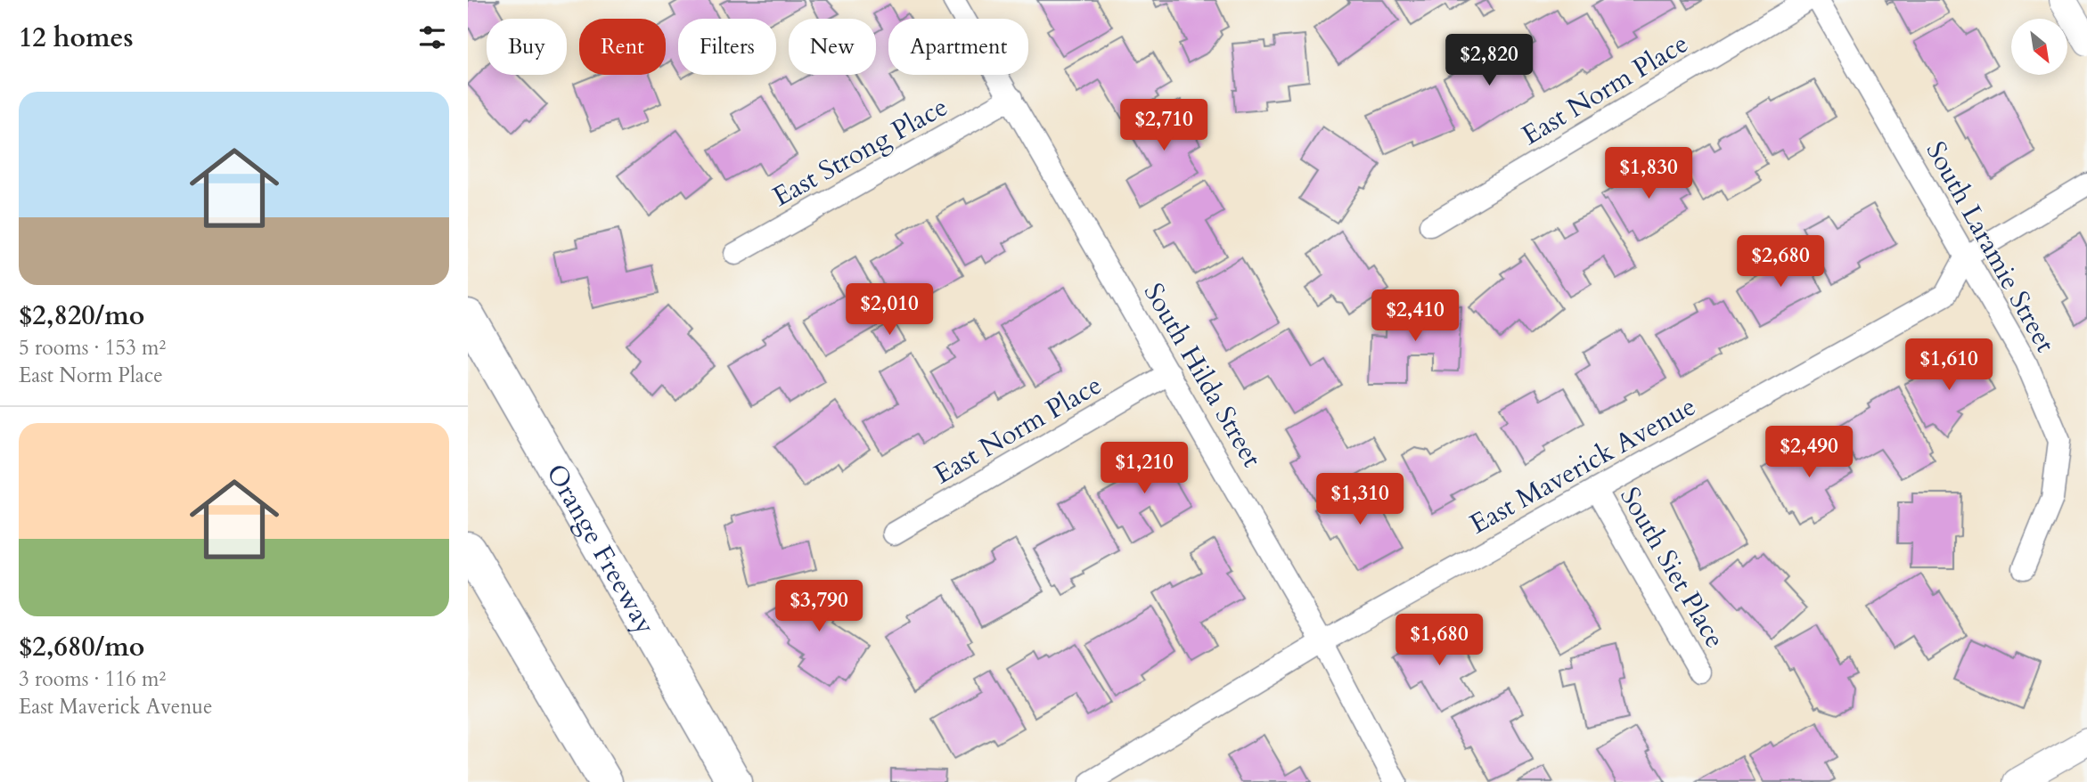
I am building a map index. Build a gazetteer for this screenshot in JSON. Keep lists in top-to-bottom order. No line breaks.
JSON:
{"streets":{"highway":["Orange Freeway"],"street":["East Norm Place","East Strong Place","South Laramie Street","South Hilda Street","East Maverick Avenue","South Siet Place"]},"crossings":[["East Norm Place","South Hilda Street"],["East Strong Place","South Hilda Street"],["South Laramie Street","East Maverick Avenue"],["South Hilda Street","East Maverick Avenue"],["East Maverick Avenue","South Siet Place"]],"north":"bottom right","page":{"heading":"12 homes","chip":["Buy","Rent","Filters","New","Apartment"],"price":["$2,820","$2,710","$1,830","$2,680","$2,010","$2,410","$1,610","$2,490","$1,210","$1,310","$3,790","$1,680"],"list":[{"name":"$2,820/mo","note":"5 rooms · 153 m² · East Norm Place"},{"name":"$2,680/mo","note":"3 rooms · 116 m² · East Maverick Avenue"}]}}
